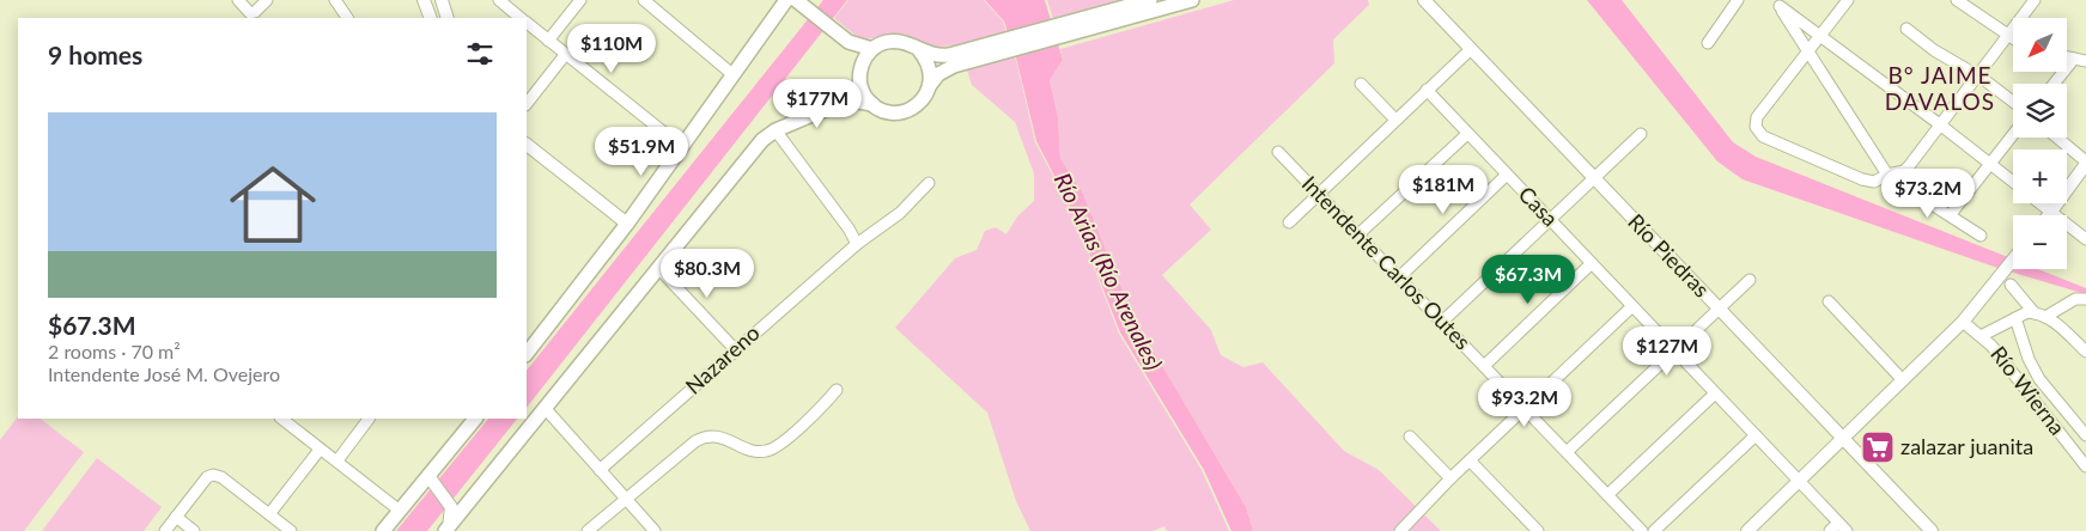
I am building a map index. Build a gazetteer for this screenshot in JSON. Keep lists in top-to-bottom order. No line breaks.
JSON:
{"streets":{"street":["Casa","Río Piedras","Intendente Carlos Outes","Nazareno","Río Wierna"]},"districts":["B° JAIME DAVALOS"],"water":["Río Arias (Río Arenales)"],"places":{"supermarket":["zalazar juanita"]},"north":"bottom left","page":{"map_buttons":["+","−"],"heading":"9 homes","price":["$110M","$177M","$51.9M","$181M","$73.2M","$80.3M","$67.3M","$127M","$93.2M"],"list":[{"name":"$67.3M","note":"2 rooms · 70 m² · Intendente José M. Ovejero"}]}}
